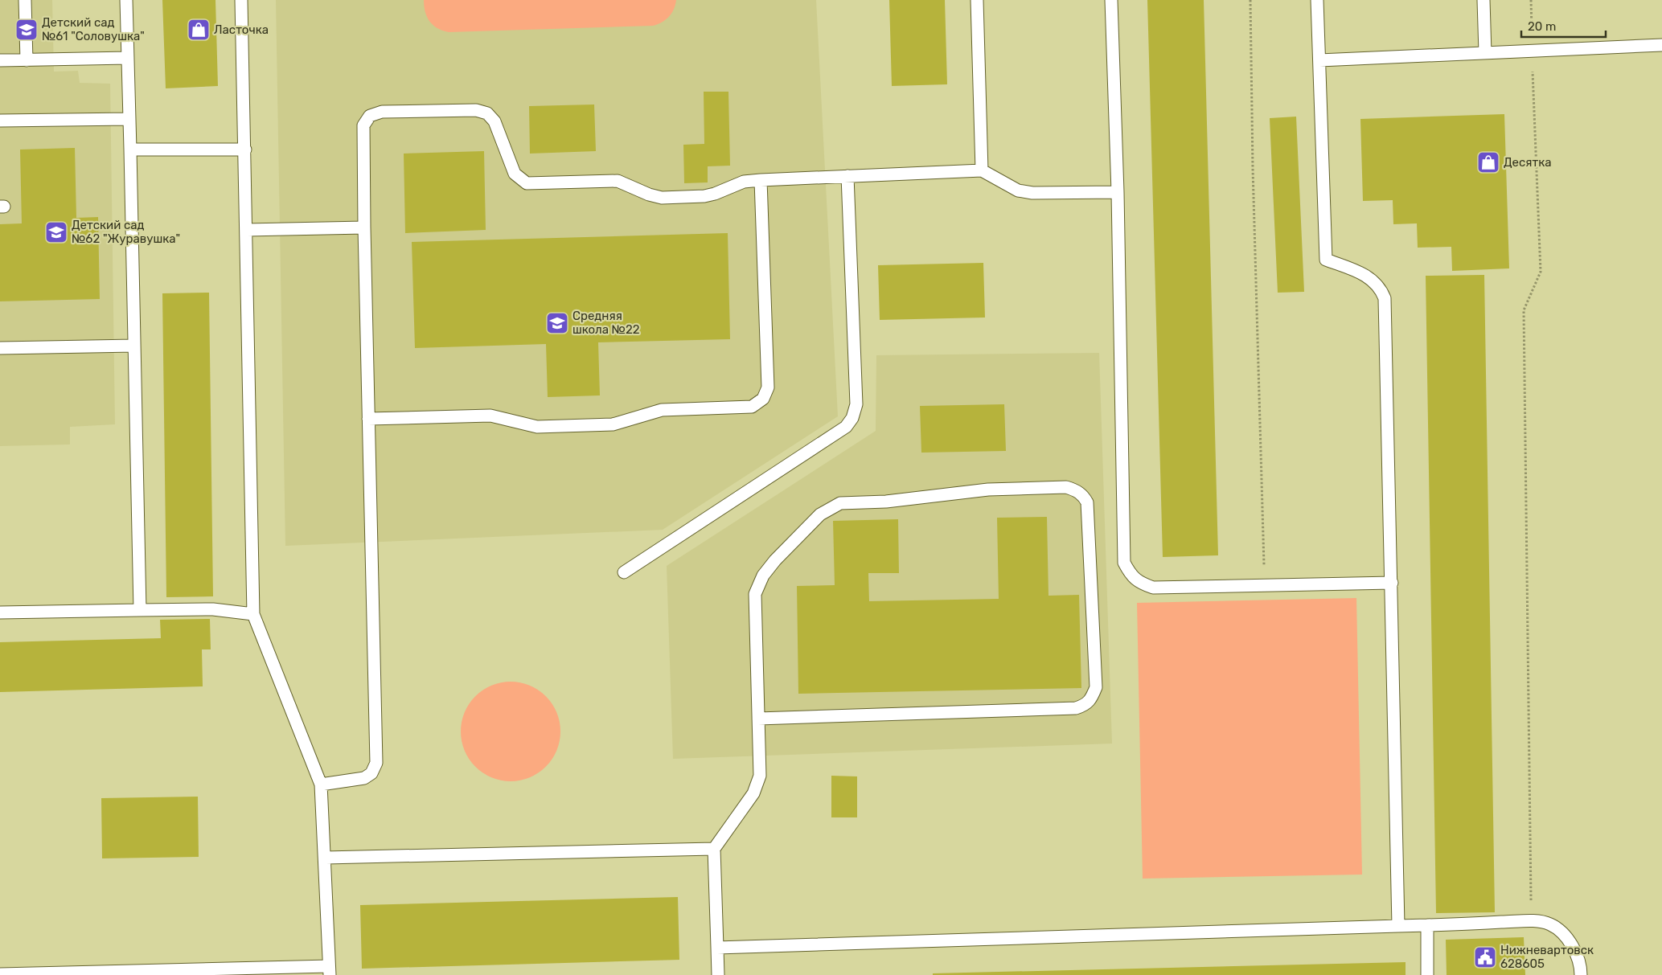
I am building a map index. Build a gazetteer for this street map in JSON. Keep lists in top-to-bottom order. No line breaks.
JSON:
{"places":{"school or university":["Детский сад №61 \"Соловушка\"","Детский сад №62 \"Журавушка\"","Средняя школа №22"],"shop":["Ласточка","Десятка"],"public building":["Нижневартовск 628605"]},"scale_bar":"20 m"}
